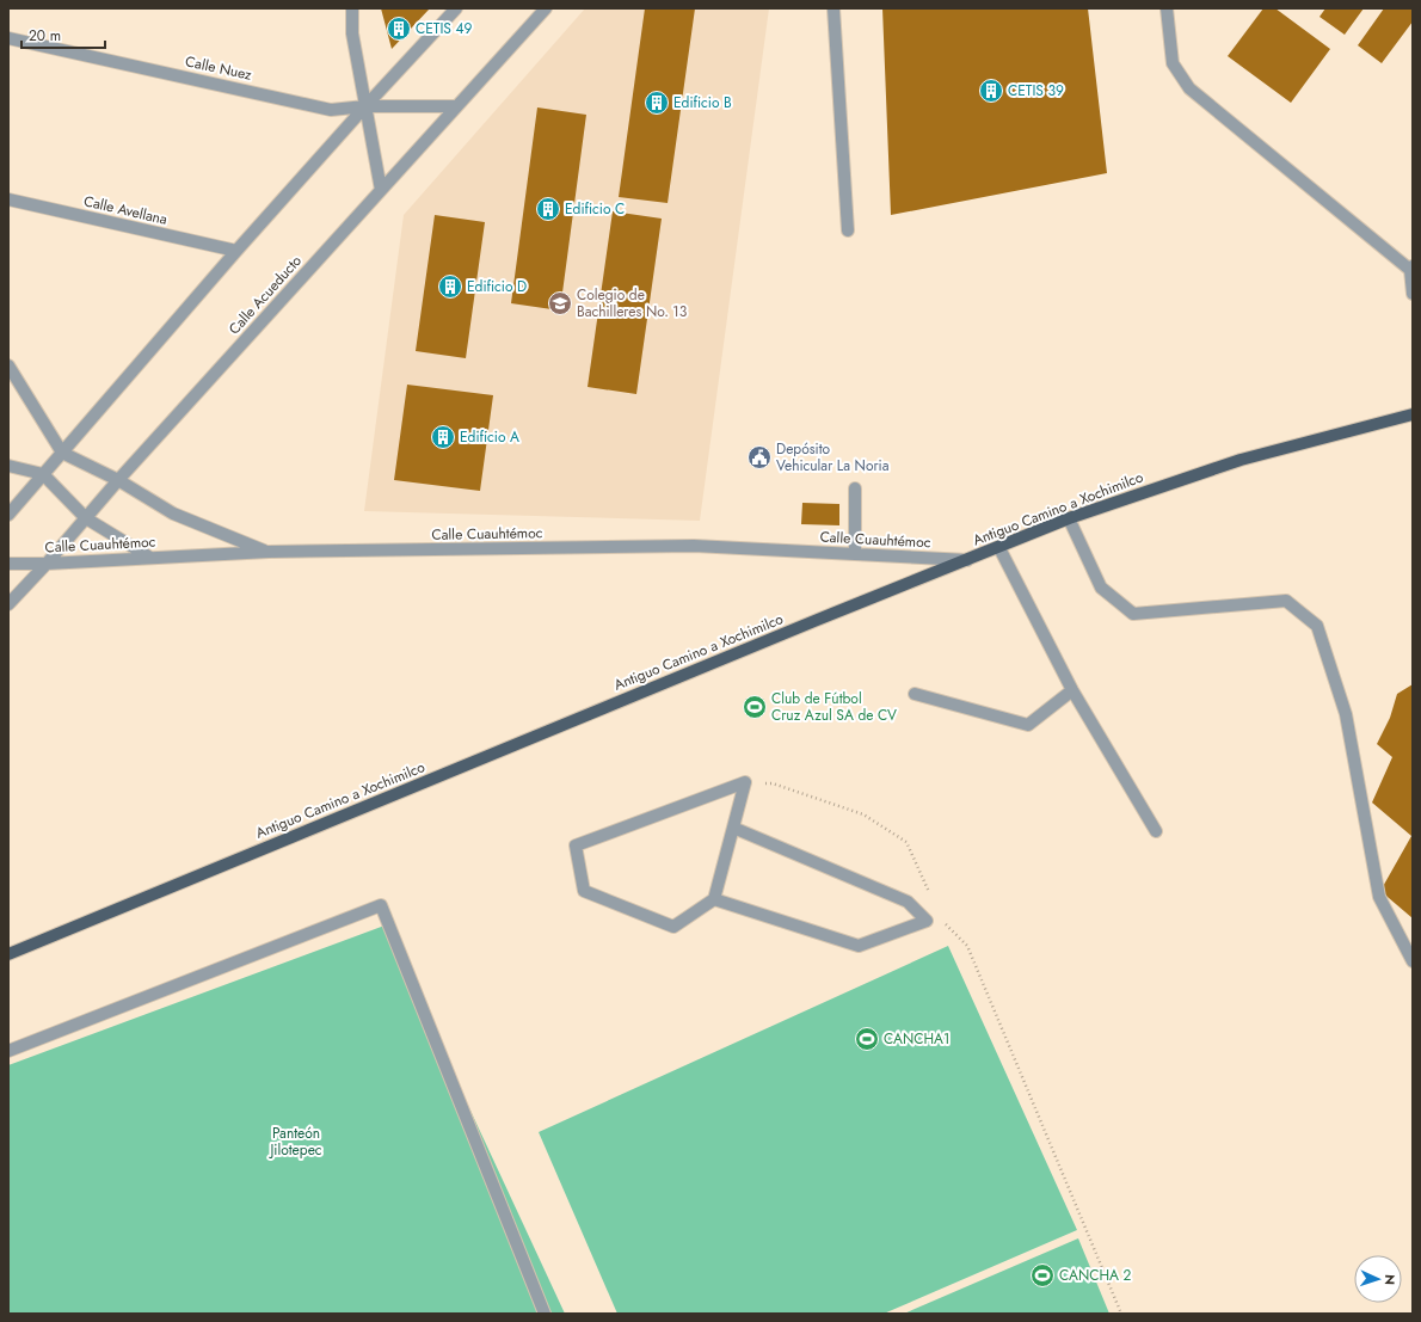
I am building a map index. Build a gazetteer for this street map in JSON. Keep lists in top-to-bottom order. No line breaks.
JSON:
{"streets":{"main road":["Antiguo Camino a Xochimilco"],"street":["Calle Nuez","Calle Avellana","Calle Acueducto","Calle Cuauhtémoc"]},"crossings":[["Calle Nuez","Calle Acueducto"],["Calle Acueducto","Calle Cuauhtémoc"],["Antiguo Camino a Xochimilco","Calle Cuauhtémoc"]],"parks":["Panteón Jilotepec"],"places":{"building":["CETIS 49","CETIS 39","Edificio B","Edificio C","Edificio D","Edificio A"],"school or university":["Colegio de Bachilleres No. 13"],"public building":["Depósito Vehicular La Noria"],"sports":["Club de Fútbol Cruz Azul SA de CV","CANCHA1","CANCHA 2"]},"scale_bar":"20 m","north":"right"}
